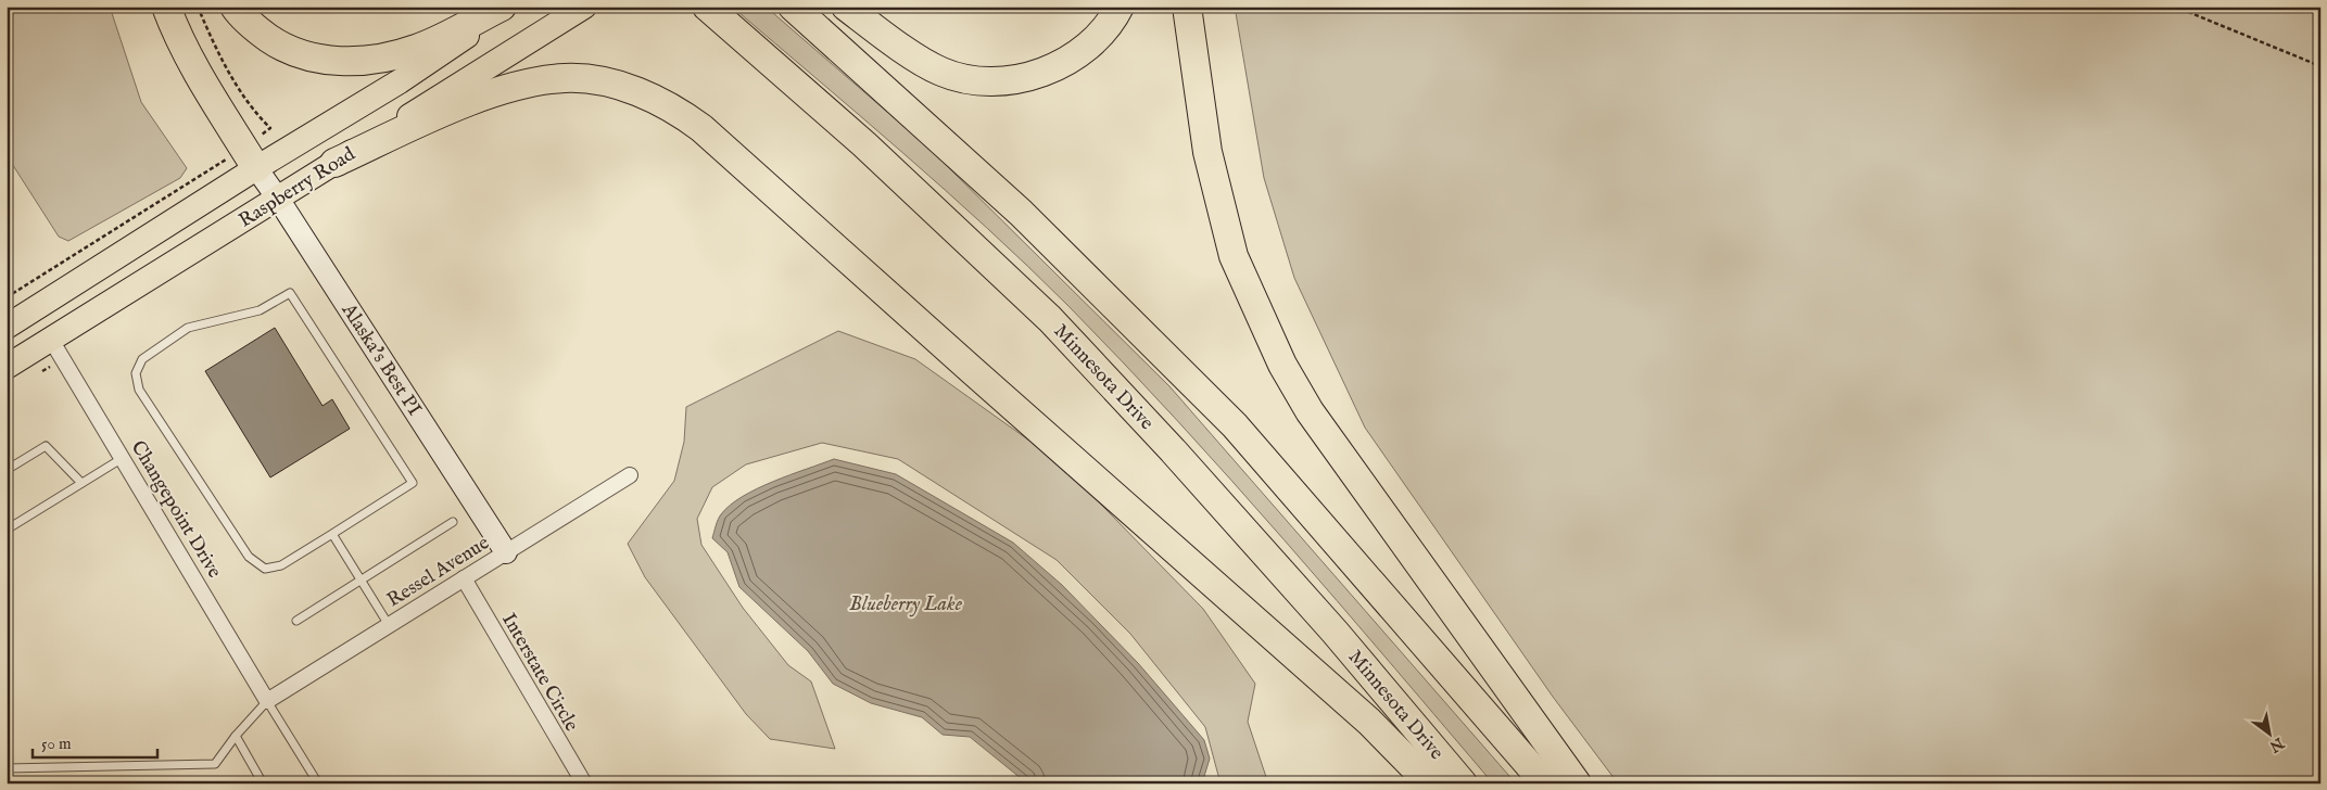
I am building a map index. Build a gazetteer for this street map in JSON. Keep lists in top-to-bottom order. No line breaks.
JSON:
{"streets":{"highway":["Minnesota Drive"],"main road":["Raspberry Road"],"street":["Alaska's Best PI","Changepoint Drive","Ressel Avenue","Interstate Circle"]},"crossings":[["Raspberry Road","Alaska's Best PI"],["Raspberry Road","Changepoint Drive"],["Alaska's Best PI","Ressel Avenue"],["Changepoint Drive","Ressel Avenue"],["Ressel Avenue","Interstate Circle"]],"water":["Blueberry Lake"],"scale_bar":"50 m","north":"bottom right"}
